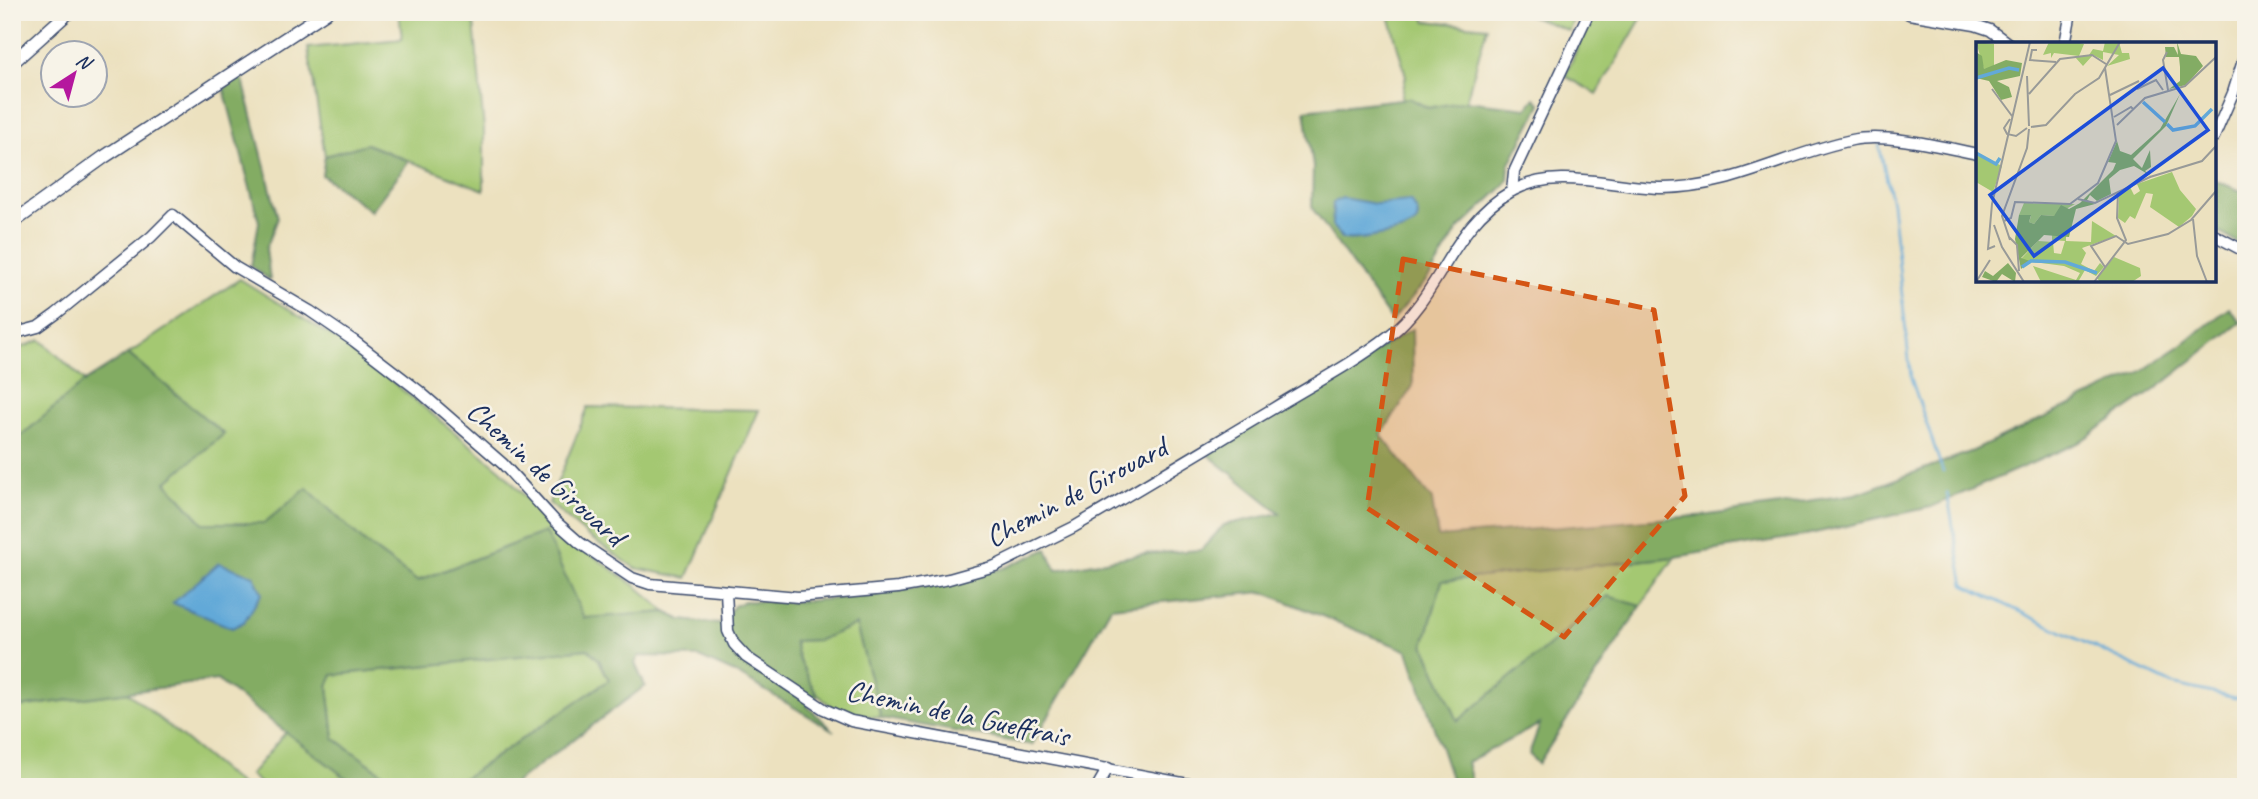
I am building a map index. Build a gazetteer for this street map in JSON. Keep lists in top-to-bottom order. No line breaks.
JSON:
{"streets":{"street":["Chemin de Girouard","Chemin de la Gueffrais"]},"crossings":[["Chemin de Girouard","Chemin de la Gueffrais"]],"north":"top right"}
